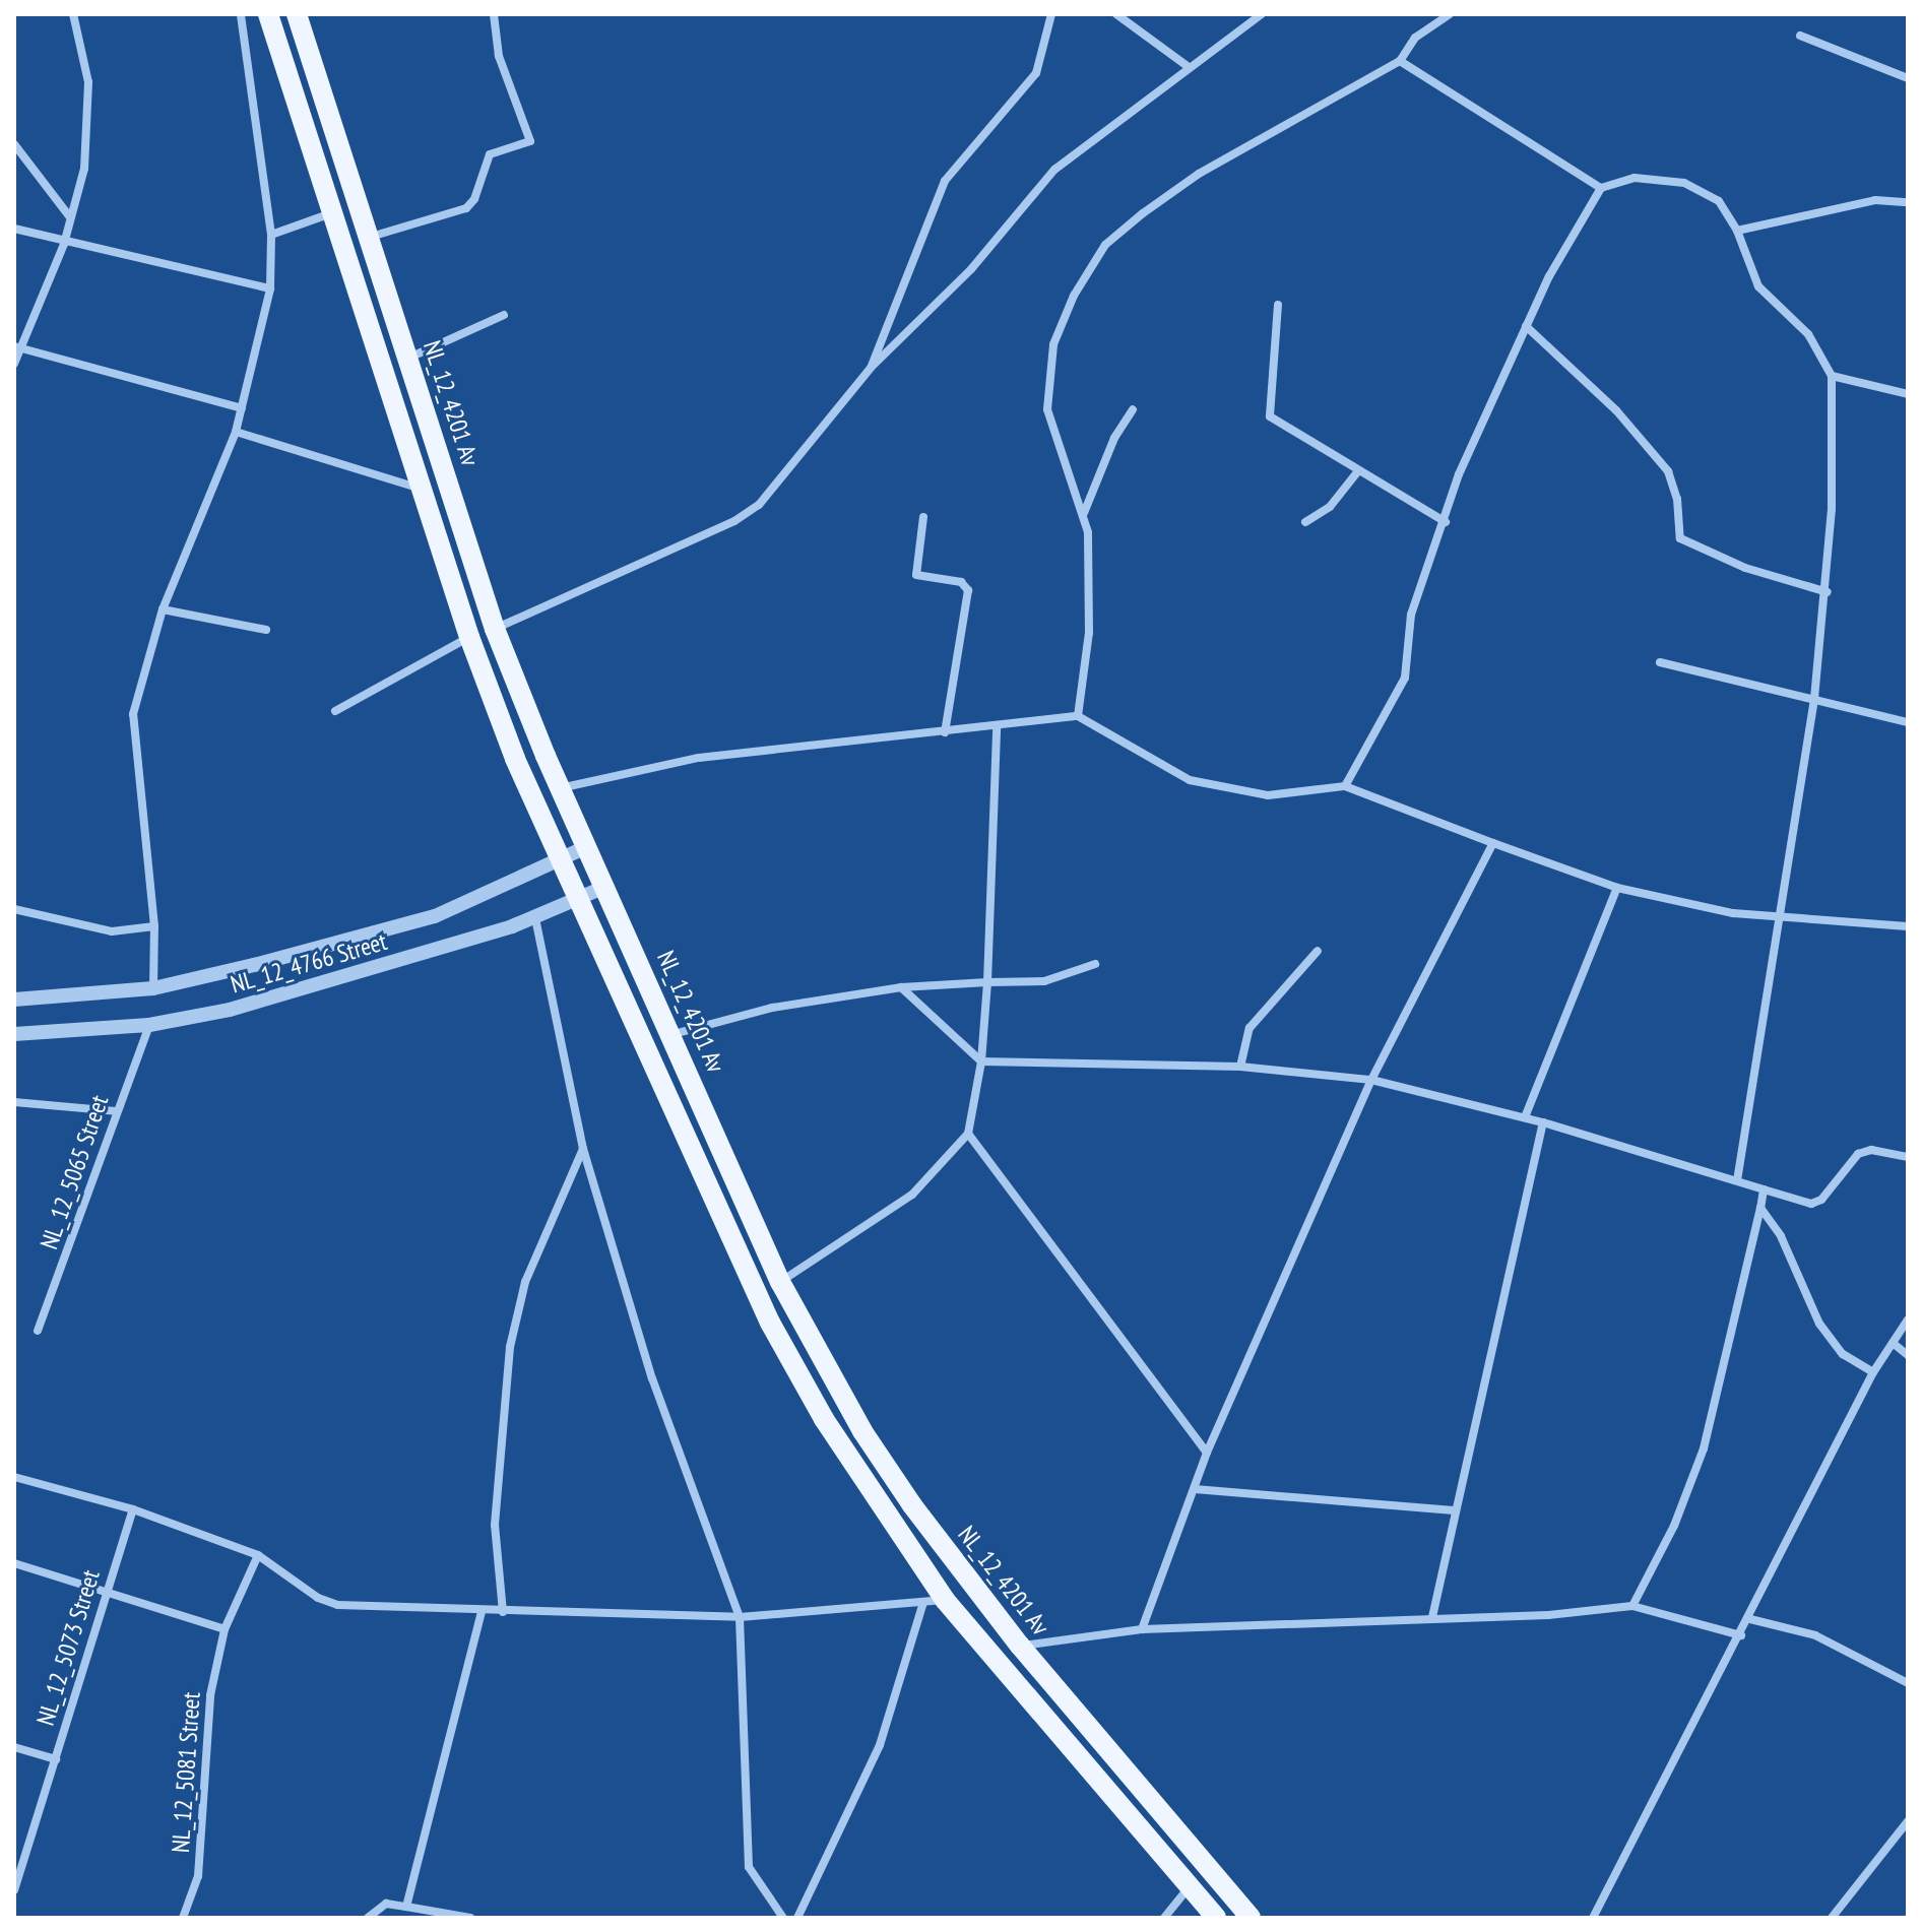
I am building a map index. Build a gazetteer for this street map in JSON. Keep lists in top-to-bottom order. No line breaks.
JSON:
{"streets":{"main road":["NL_12_4201 Av"],"street":["NL_12_4766 Street","NL_12_5065 Street","NL_12_5073 Street","NL_12_5081 Street"]},"crossings":[["NL_12_4201 Av","NL_12_4766 Street"],["NL_12_4766 Street","NL_12_5065 Street"]]}
